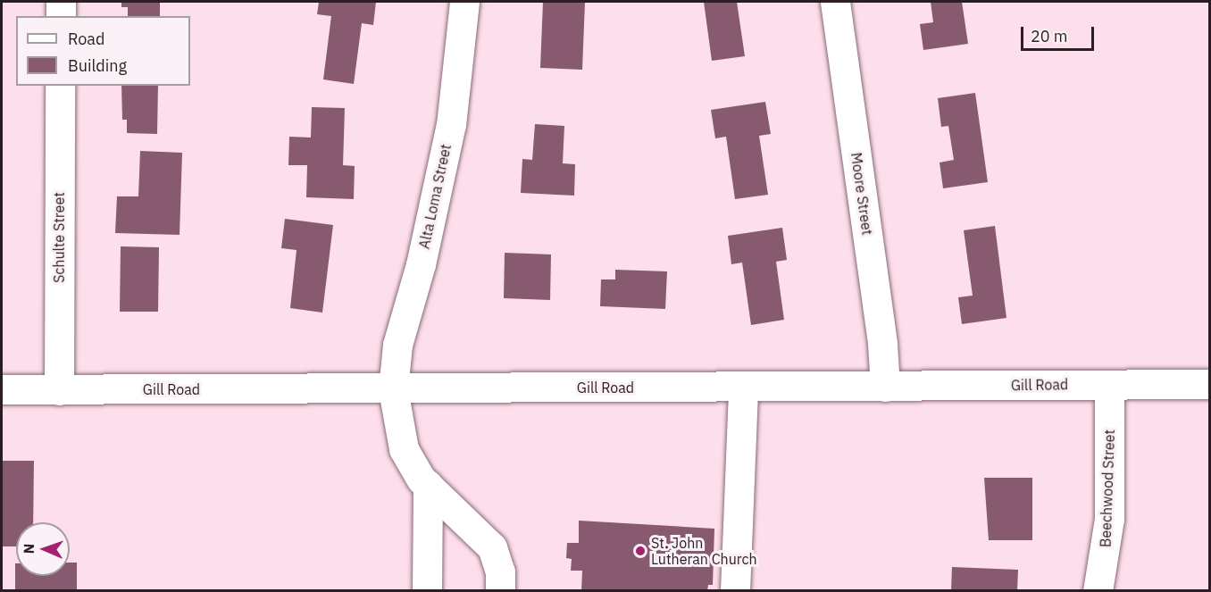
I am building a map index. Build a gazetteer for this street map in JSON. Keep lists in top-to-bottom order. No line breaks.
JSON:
{"streets":{"street":["Moore Street","Alta Loma Street","Schulte Street","Gill Road","Beechwood Street"]},"crossings":[["Moore Street","Gill Road"],["Alta Loma Street","Gill Road"],["Schulte Street","Gill Road"],["Gill Road","Beechwood Street"]],"places":["St. John Lutheran Church"],"legend":["Road","Building"],"scale_bar":"20 m","north":"left"}
